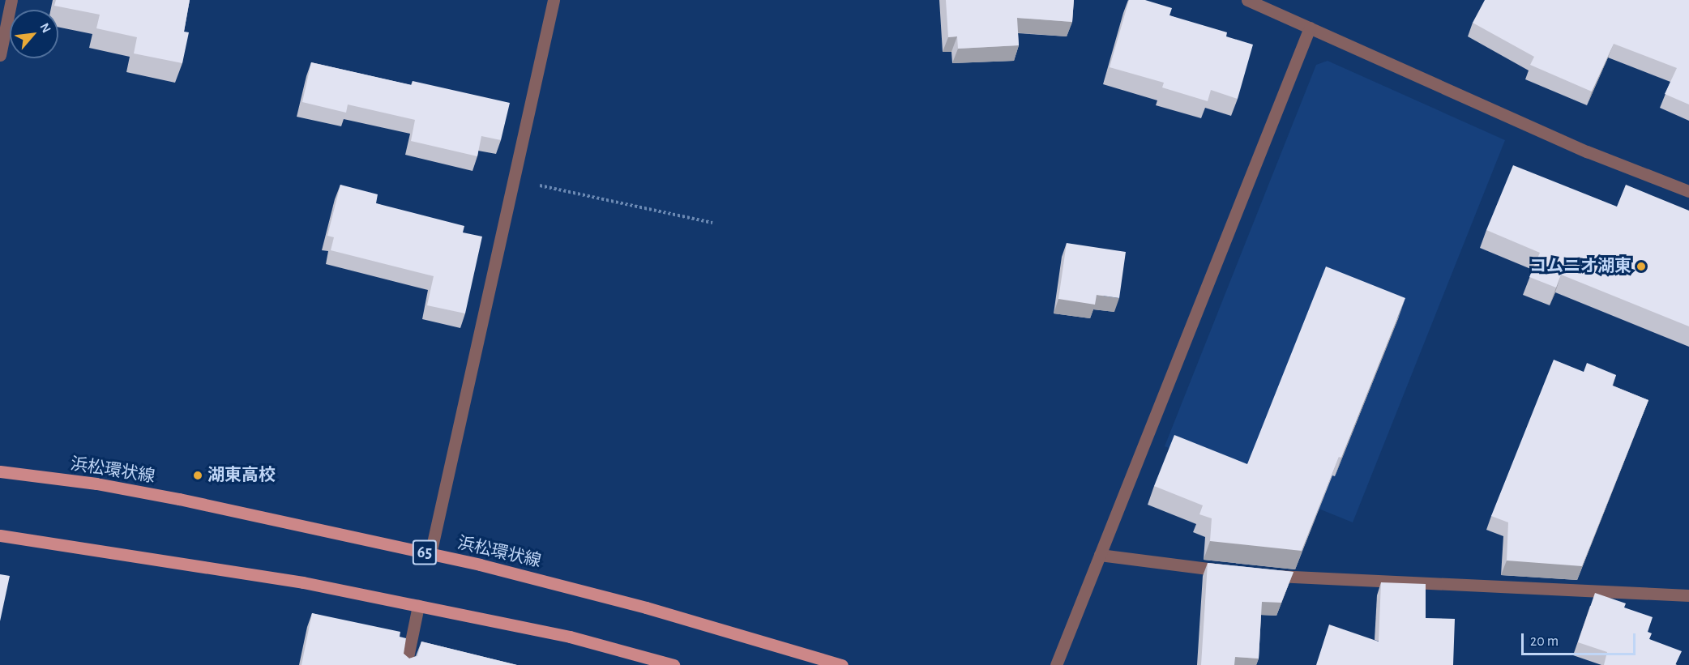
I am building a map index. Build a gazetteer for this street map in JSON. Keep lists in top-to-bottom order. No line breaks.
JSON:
{"streets":{"main road":["浜松環状線","65"]},"places":["コムニオ湖東","湖東高校"],"scale_bar":"20 m","north":"top right"}
